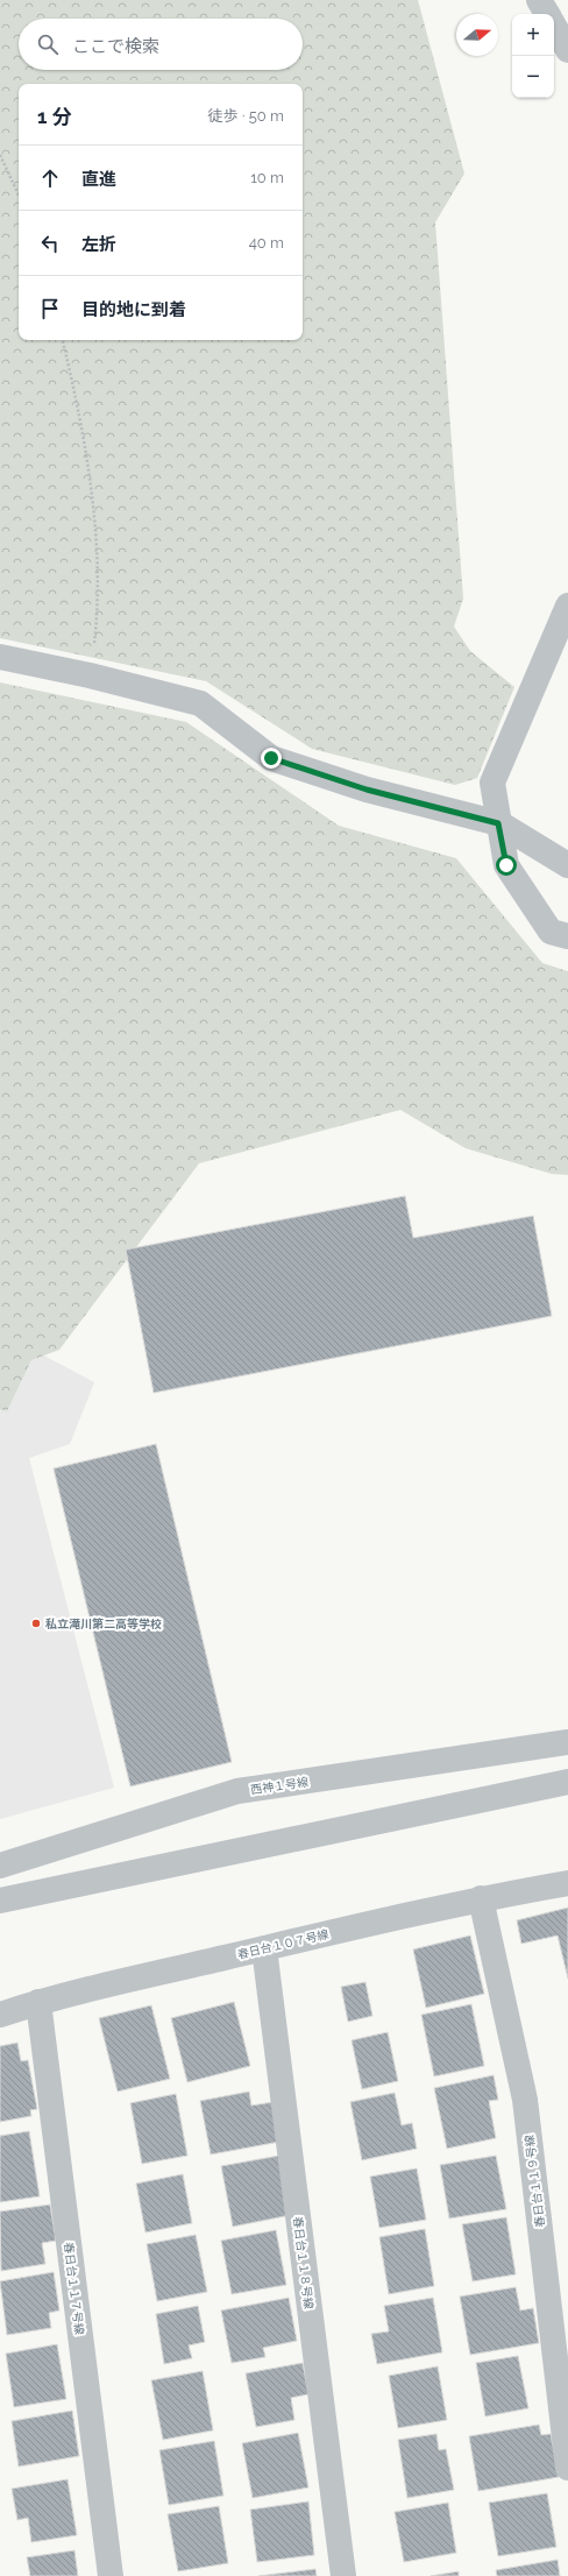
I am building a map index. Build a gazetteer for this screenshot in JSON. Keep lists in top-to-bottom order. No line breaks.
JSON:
{"streets":{"street":["西神１号線","春日台１０７号線","春日台１１９号線","春日台１１８号線","春日台１１７号線"]},"crossings":[["春日台１０７号線","春日台１１９号線"],["春日台１０７号線","春日台１１８号線"],["春日台１０７号線","春日台１１７号線"]],"places":["私立滝川第二高等学校"],"north":"right","page":{"map_buttons":["+","−"],"search":"ここで検索","heading":["1 分","徒歩 · 50 m"],"list":[["直進","10 m"],["左折","40 m"],"目的地に到着"]}}
